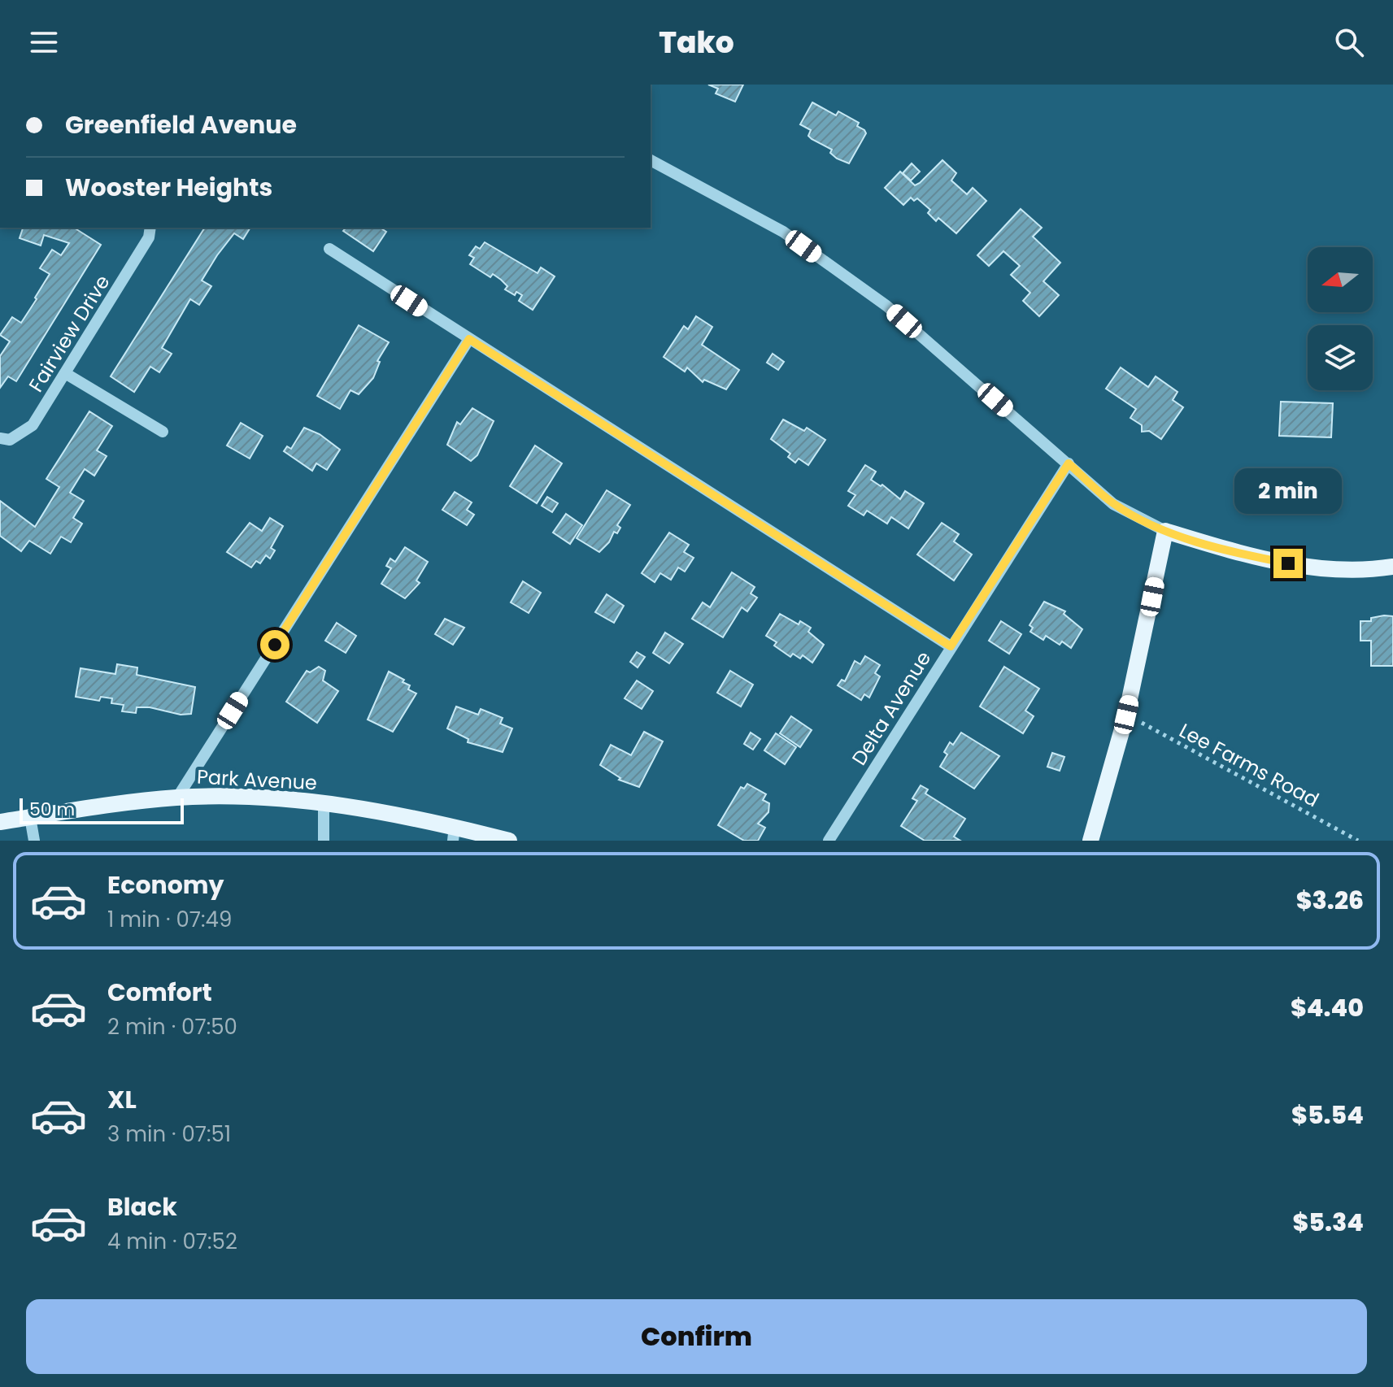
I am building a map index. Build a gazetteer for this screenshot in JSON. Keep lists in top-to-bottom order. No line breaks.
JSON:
{"streets":{"main road":["Park Avenue"],"street":["Fairview Drive","Delta Avenue"],"path":["Lee Farms Road"]},"scale_bar":"50 m","north":"left","page":{"header":"Tako","banner":["Greenfield Avenue","Wooster Heights"],"bubble":"2 min","scale":"50 m","list":[{"name":"Economy","note":"1 min · 07:49","value":"$3.26"},{"name":"Comfort","note":"2 min · 07:50","value":"$4.40"},{"name":"XL","note":"3 min · 07:51","value":"$5.54"},{"name":"Black","note":"4 min · 07:52","value":"$5.34"}],"buttons":"Confirm"}}
